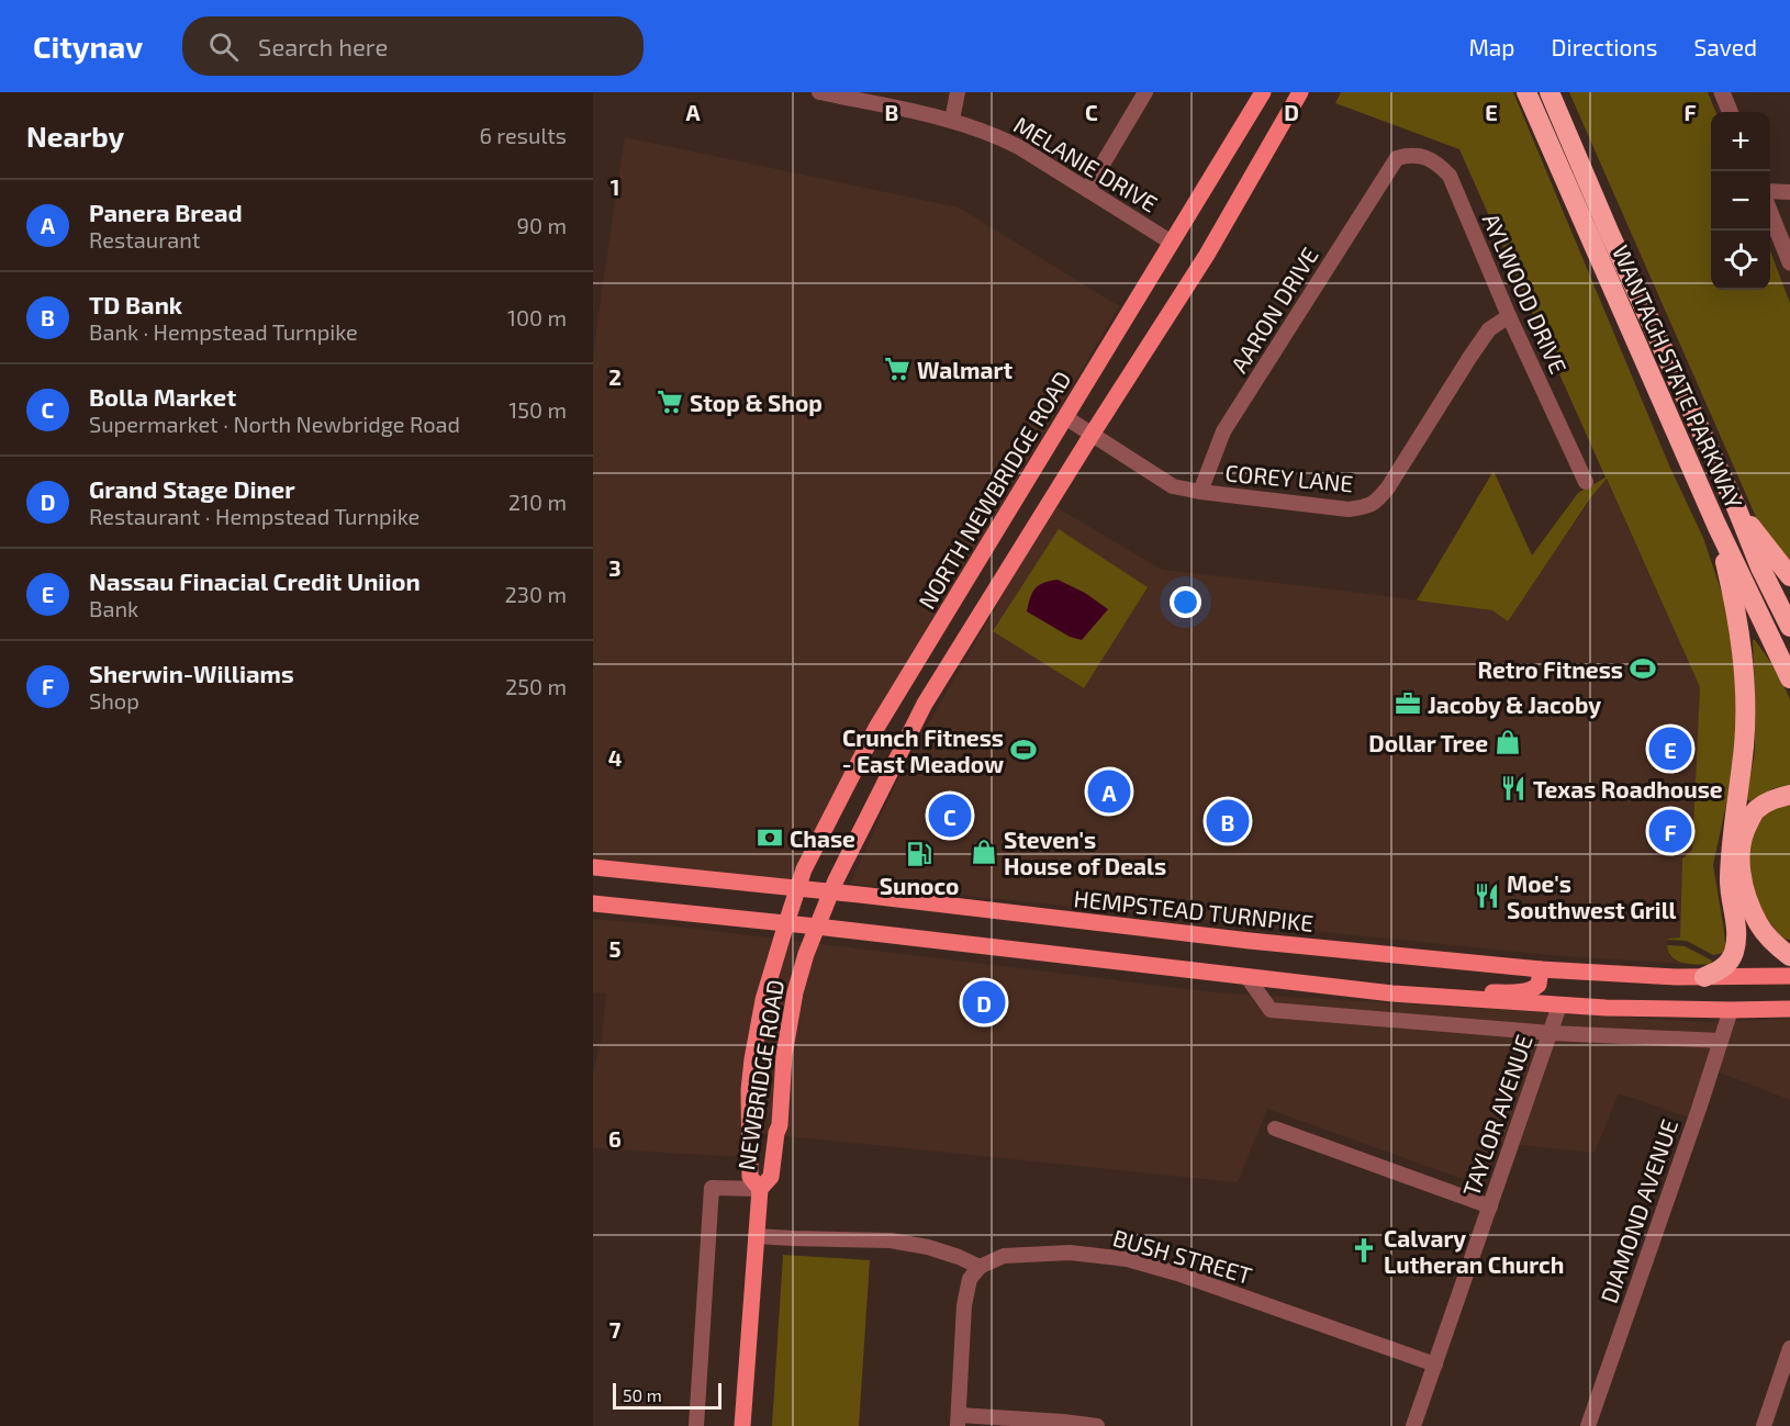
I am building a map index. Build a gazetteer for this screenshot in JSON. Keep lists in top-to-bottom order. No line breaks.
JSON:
{"streets":{"highway":["WANTAGH STATE PARKWAY"],"main road":["NORTH NEWBRIDGE ROAD","HEMPSTEAD TURNPIKE","NEWBRIDGE ROAD"],"street":["MELANIE DRIVE","AYLWOOD DRIVE","AARON DRIVE","COREY LANE","TAYLOR AVENUE","DIAMOND AVENUE","BUSH STREET"]},"crossings":[["MELANIE DRIVE","NORTH NEWBRIDGE ROAD"],["AYLWOOD DRIVE","AARON DRIVE"],["AYLWOOD DRIVE","COREY LANE"],["AARON DRIVE","COREY LANE"],["COREY LANE","NORTH NEWBRIDGE ROAD"],["NORTH NEWBRIDGE ROAD","HEMPSTEAD TURNPIKE"],["NORTH NEWBRIDGE ROAD","NEWBRIDGE ROAD"],["HEMPSTEAD TURNPIKE","NEWBRIDGE ROAD"],["TAYLOR AVENUE","BUSH STREET"]],"places":{"supermarket":["Walmart","Stop & Shop"],"sports":["Retro Fitness","Crunch Fitness - East Meadow"],"office":["Jacoby & Jacoby"],"shop":["Dollar Tree","Steven's House of Deals"],"restaurant":["Texas Roadhouse","Moe's Southwest Grill"],"bank":["Chase"],"fuel station":["Sunoco"],"church":["Calvary Lutheran Church"]},"scale_bar":"50 m","page":{"header":"Citynav","search":"Search here","nav":["Map","Directions","Saved"],"heading":["Nearby","6 results"],"map_buttons":["+","−"],"list":[{"mark":"A","name":"Panera Bread","note":"Restaurant","value":"90 m"},{"mark":"B","name":"TD Bank","note":"Bank · Hempstead Turnpike","value":"100 m"},{"mark":"C","name":"Bolla Market","note":"Supermarket · North Newbridge Road","value":"150 m"},{"mark":"D","name":"Grand Stage Diner","note":"Restaurant · Hempstead Turnpike","value":"210 m"},{"mark":"E","name":"Nassau Finacial Credit Uniion","note":"Bank","value":"230 m"},{"mark":"F","name":"Sherwin-Williams","note":"Shop","value":"250 m"}],"pins":["E","A","C","B","F","D"],"scale":"50 m"},"grid":{"columns":["A","B","C","D","E","F"],"rows":["1","2","3","4","5","6","7"]}}
